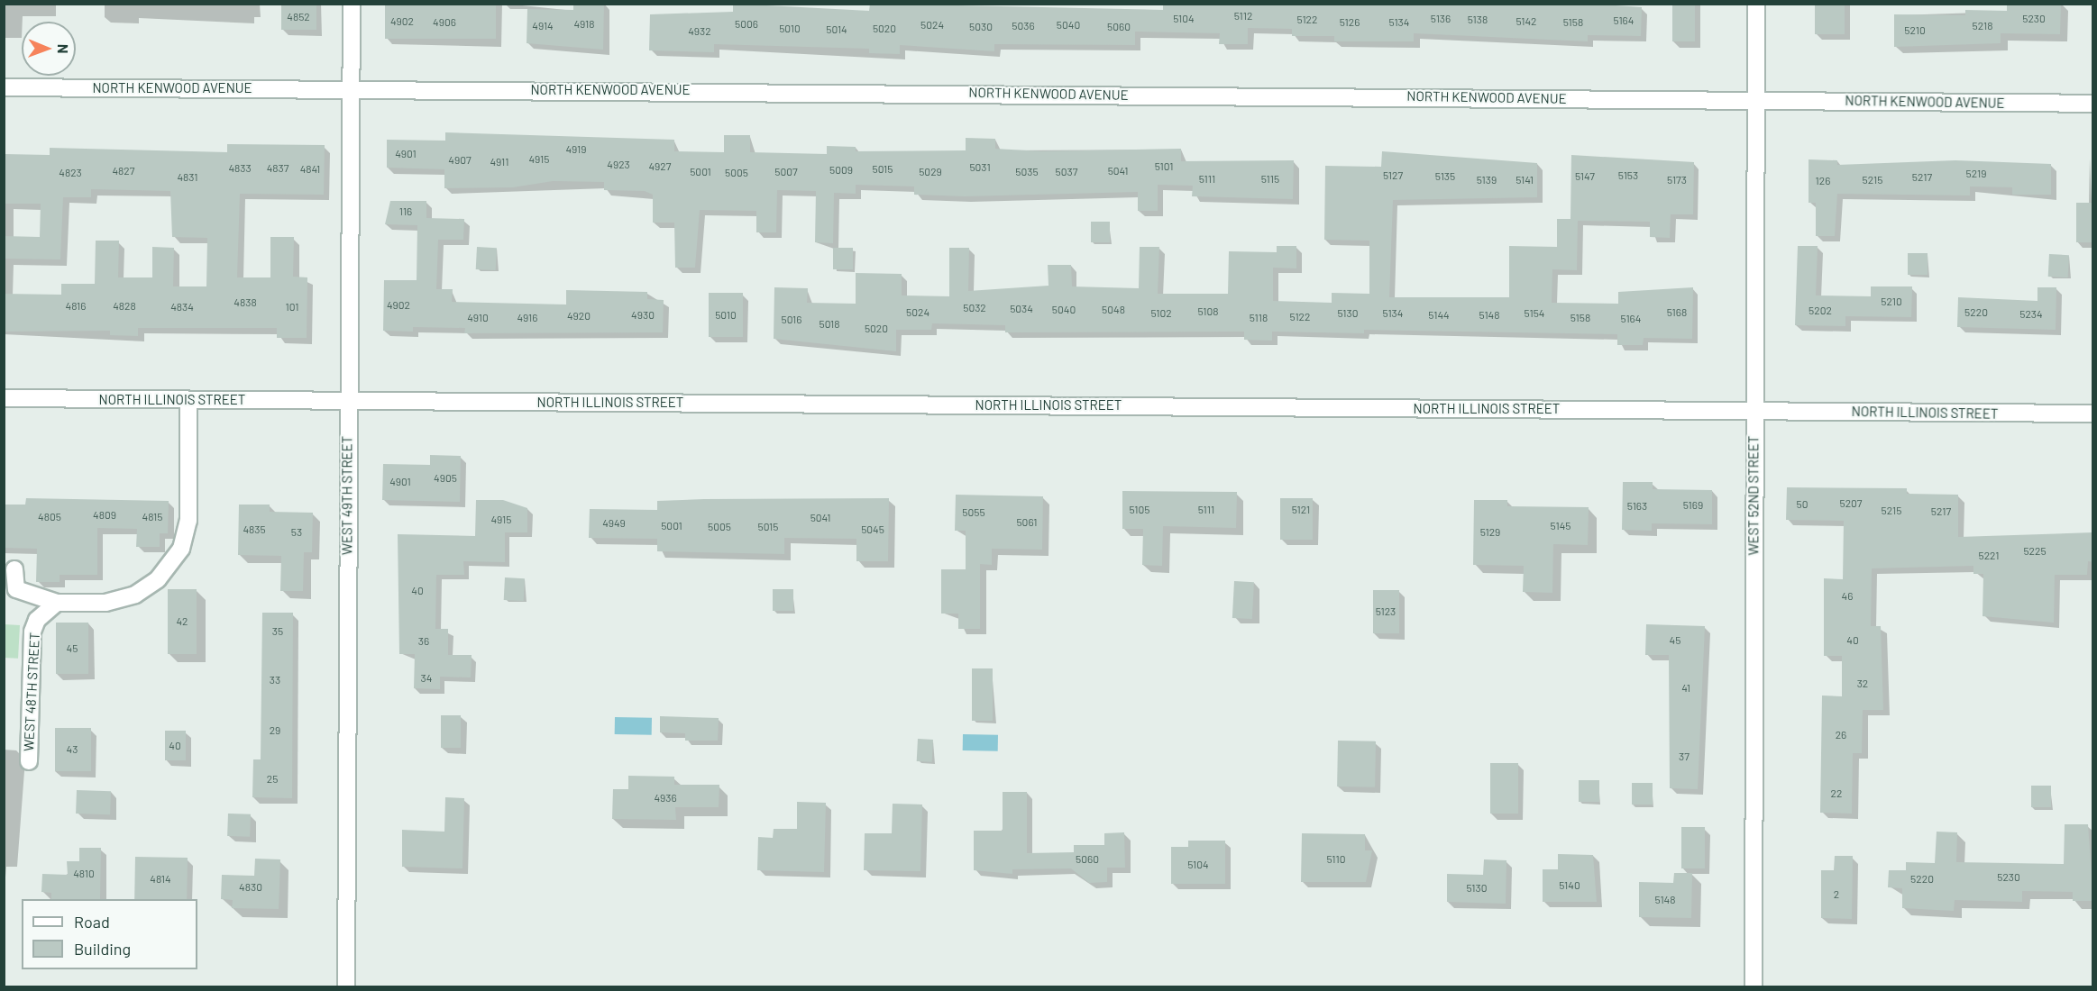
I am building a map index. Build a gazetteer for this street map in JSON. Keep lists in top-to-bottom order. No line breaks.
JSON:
{"streets":{"street":["NORTH KENWOOD AVENUE","NORTH ILLINOIS STREET","WEST 49TH STREET","WEST 52ND STREET","WEST 48TH STREET"]},"crossings":[["NORTH KENWOOD AVENUE","WEST 49TH STREET"],["NORTH KENWOOD AVENUE","WEST 52ND STREET"],["NORTH ILLINOIS STREET","WEST 49TH STREET"],["NORTH ILLINOIS STREET","WEST 52ND STREET"]],"house_numbers":["5112","4852","5104","5136","5230","5122","5138","5164","4902","5142","4906","5126","5134","5158","4918","5006","5024","5040","4914","5036","5218","5030","5060","5010","5020","5014","5210","4932","4919","4901","4915","4907","4911","4923","4927","5101","5031","4833","4837","4841","5015","5009","4827","5041","5001","5007","5029","5035","5037","4823","5005","5219","5127","5153","5135","5147","4831","5217","5111","5115","5139","5141","5173","5215","126","116","5210","4838","4902","4816","4828","4834","101","5032","5034","5040","5048","5202","5108","5024","5168","5220","5102","5130","5134","5154","5234","4930","5010","5144","5148","4920","5122","4910","4916","5118","5158","5164","5016","5018","5020","4905","4901","5207","50","5169","5163","5105","5111","5121","5215","5217","5055","4809","4805","4815","5041","4915","5061","4949","5001","5145","5005","5015","4835","5045","53","5129","5225","5221","40","46","5123","42","35","45","40","36","45","34","33","32","41","29","26","40","43","37","25","22","4936","5060","5110","5104","4810","5230","4814","5220","5140","4830","5130","2","5148"],"legend":["Road","Building"],"north":"right"}
